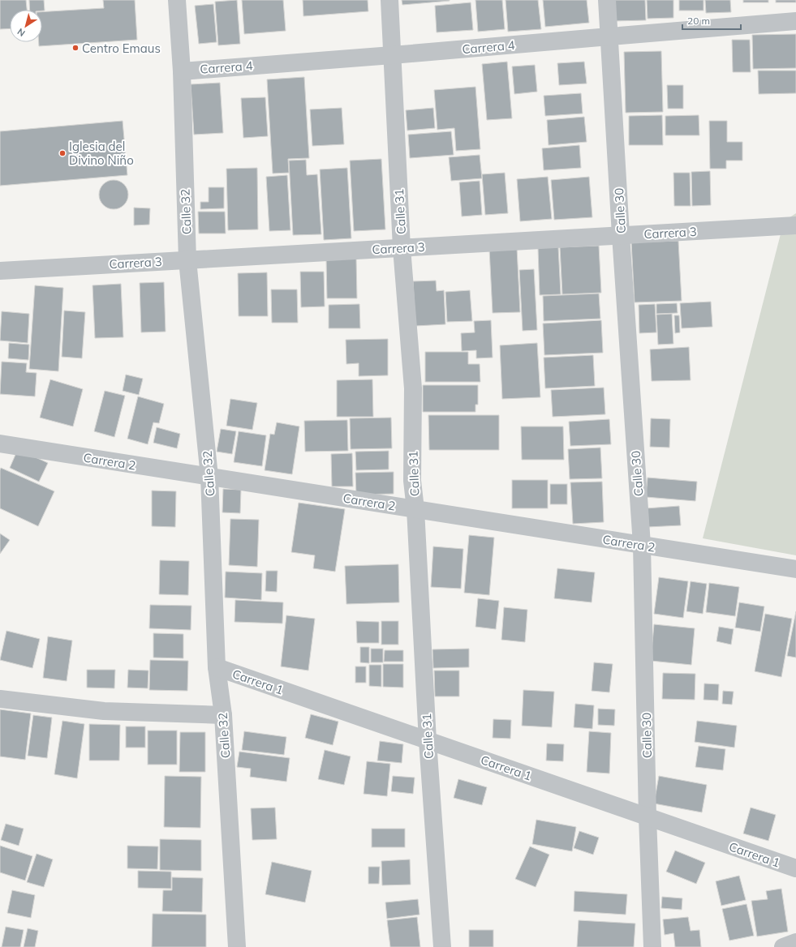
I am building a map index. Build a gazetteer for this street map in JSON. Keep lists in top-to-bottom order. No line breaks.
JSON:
{"streets":{"street":["Carrera 4","Calle 30","Calle 32","Calle 31","Carrera 3","Carrera 2","Carrera 1"]},"crossings":[["Carrera 4","Calle 30"],["Carrera 4","Calle 32"],["Carrera 4","Calle 31"],["Calle 30","Carrera 3"],["Calle 30","Carrera 2"],["Calle 30","Carrera 1"],["Calle 32","Carrera 3"],["Calle 32","Carrera 2"],["Calle 32","Carrera 1"],["Calle 31","Carrera 3"],["Calle 31","Carrera 2"],["Calle 31","Carrera 1"]],"places":["Centro Emaus","Iglesia del Divino Niño"],"scale_bar":"20 m","north":"bottom left"}
